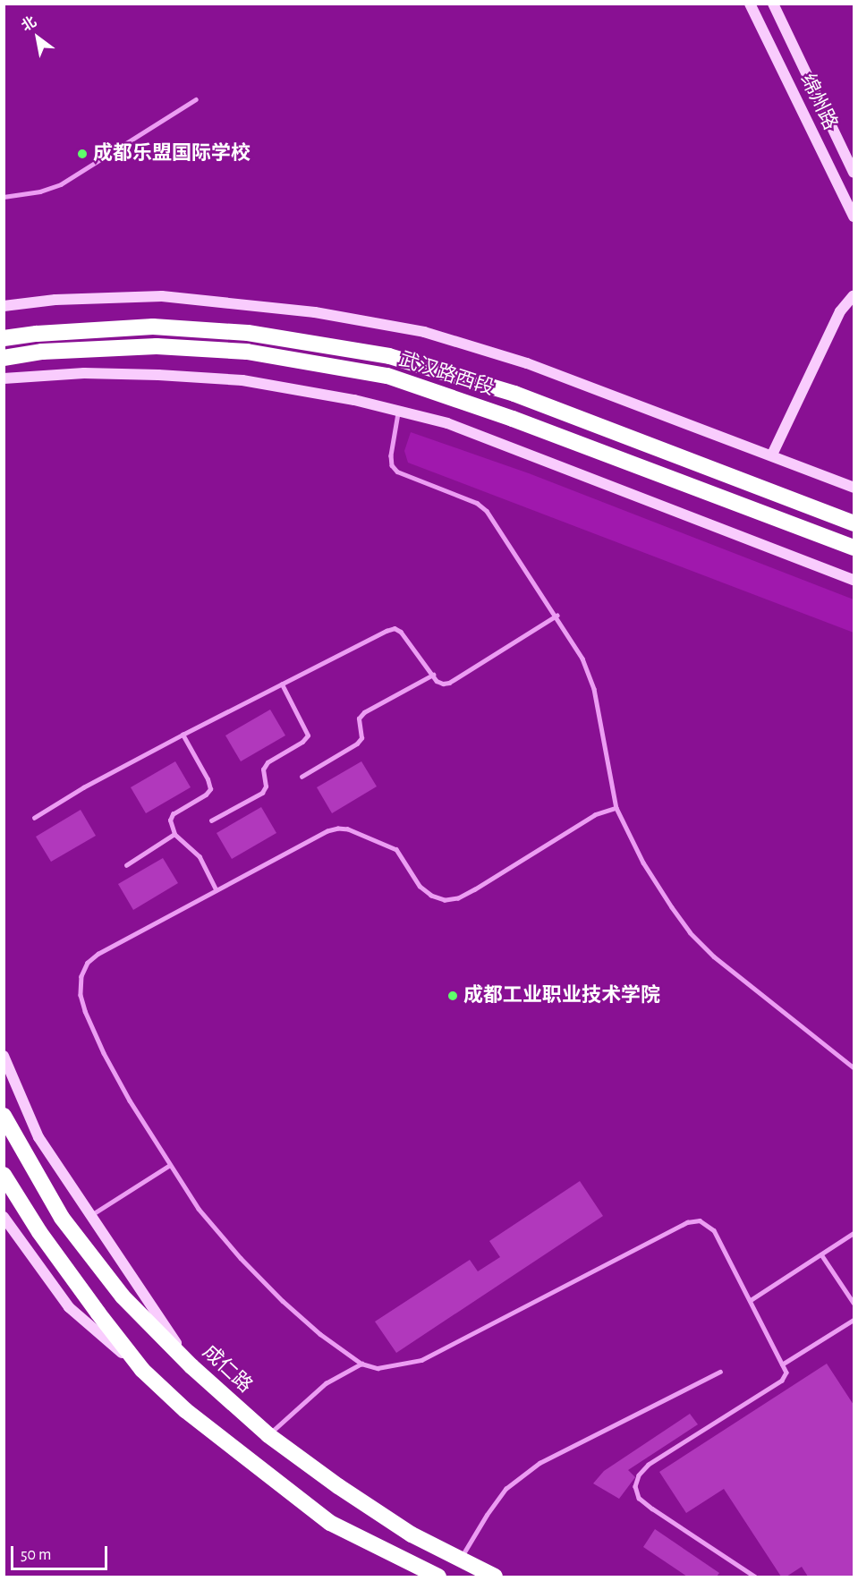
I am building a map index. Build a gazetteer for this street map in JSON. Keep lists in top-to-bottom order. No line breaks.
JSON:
{"streets":{"highway":["武汉路西段","成仁路"],"main road":["绵州路"]},"places":["成都乐盟国际学校","成都工业职业技术学院"],"scale_bar":"50 m","north":"top left"}
